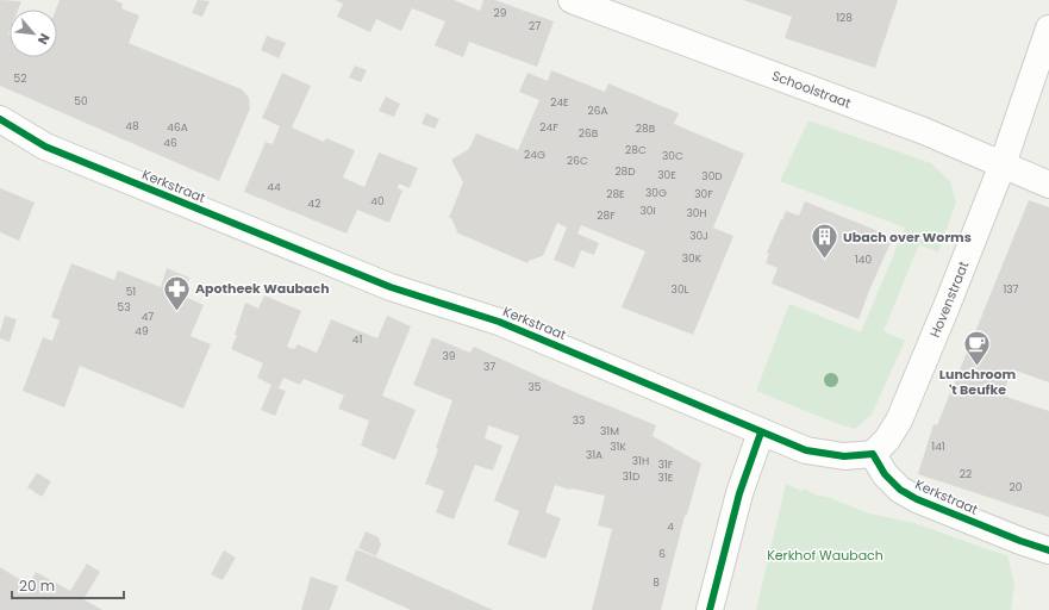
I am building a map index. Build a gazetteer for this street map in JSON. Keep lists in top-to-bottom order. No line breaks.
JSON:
{"streets":{"street":["Schoolstraat","Kerkstraat","Hovenstraat"]},"crossings":[["Schoolstraat","Hovenstraat"],["Kerkstraat","Hovenstraat"]],"parks":["Kerkhof Waubach"],"places":{"building":["Ubach over Worms"],"pharmacy":["Apotheek Waubach"],"cafe":["Lunchroom 't Beufke"]},"house_numbers":["29","128","27","52","50","24E","26A","48","46A","24F","28B","26B","46","28C","24G","30C","26C","28D","30E","30D","44","30G","28E","30F","40","42","30I","30H","28F","30J","30K","140","30L","137","51","53","47","49","41","39","37","35","33","31M","31K","141","31A","31H","31F","22","31D","31E","20","4","6","8"],"scale_bar":"20 m","north":"bottom right"}
